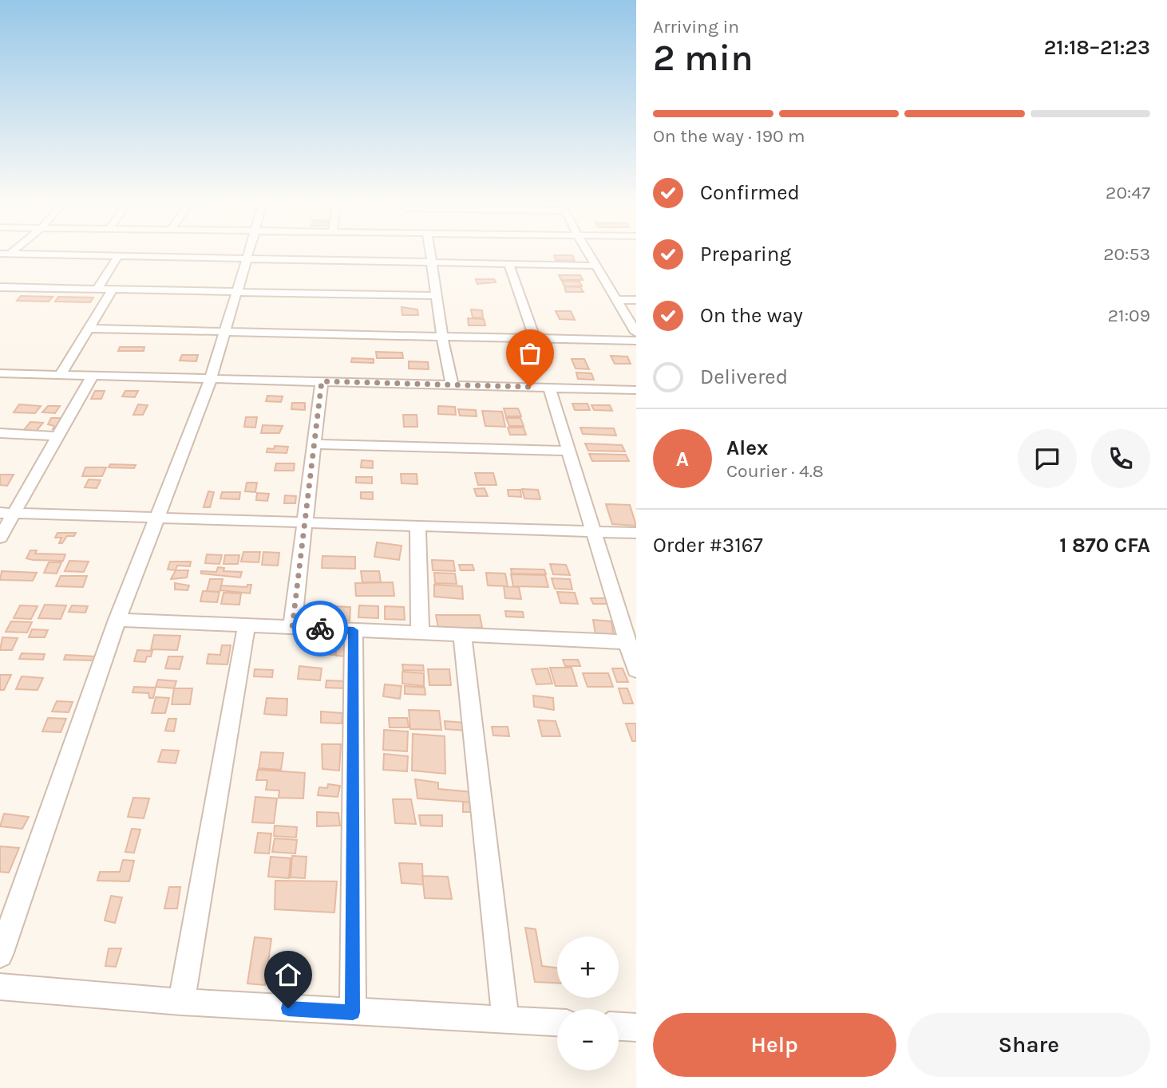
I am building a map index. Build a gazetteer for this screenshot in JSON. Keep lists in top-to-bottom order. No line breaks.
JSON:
{"page":{"heading":["2 min","Arriving in","21:18–21:23"],"panel":["Alex","Courier · 4.8","Order #3167","1 870 CFA"],"bar":"On the way · 190 m","list":[["Confirmed","20:47"],["Preparing","20:53"],["On the way","21:09"],"Delivered"],"round":"A","map_buttons":["+","−"],"buttons":["Help","Share"]}}
